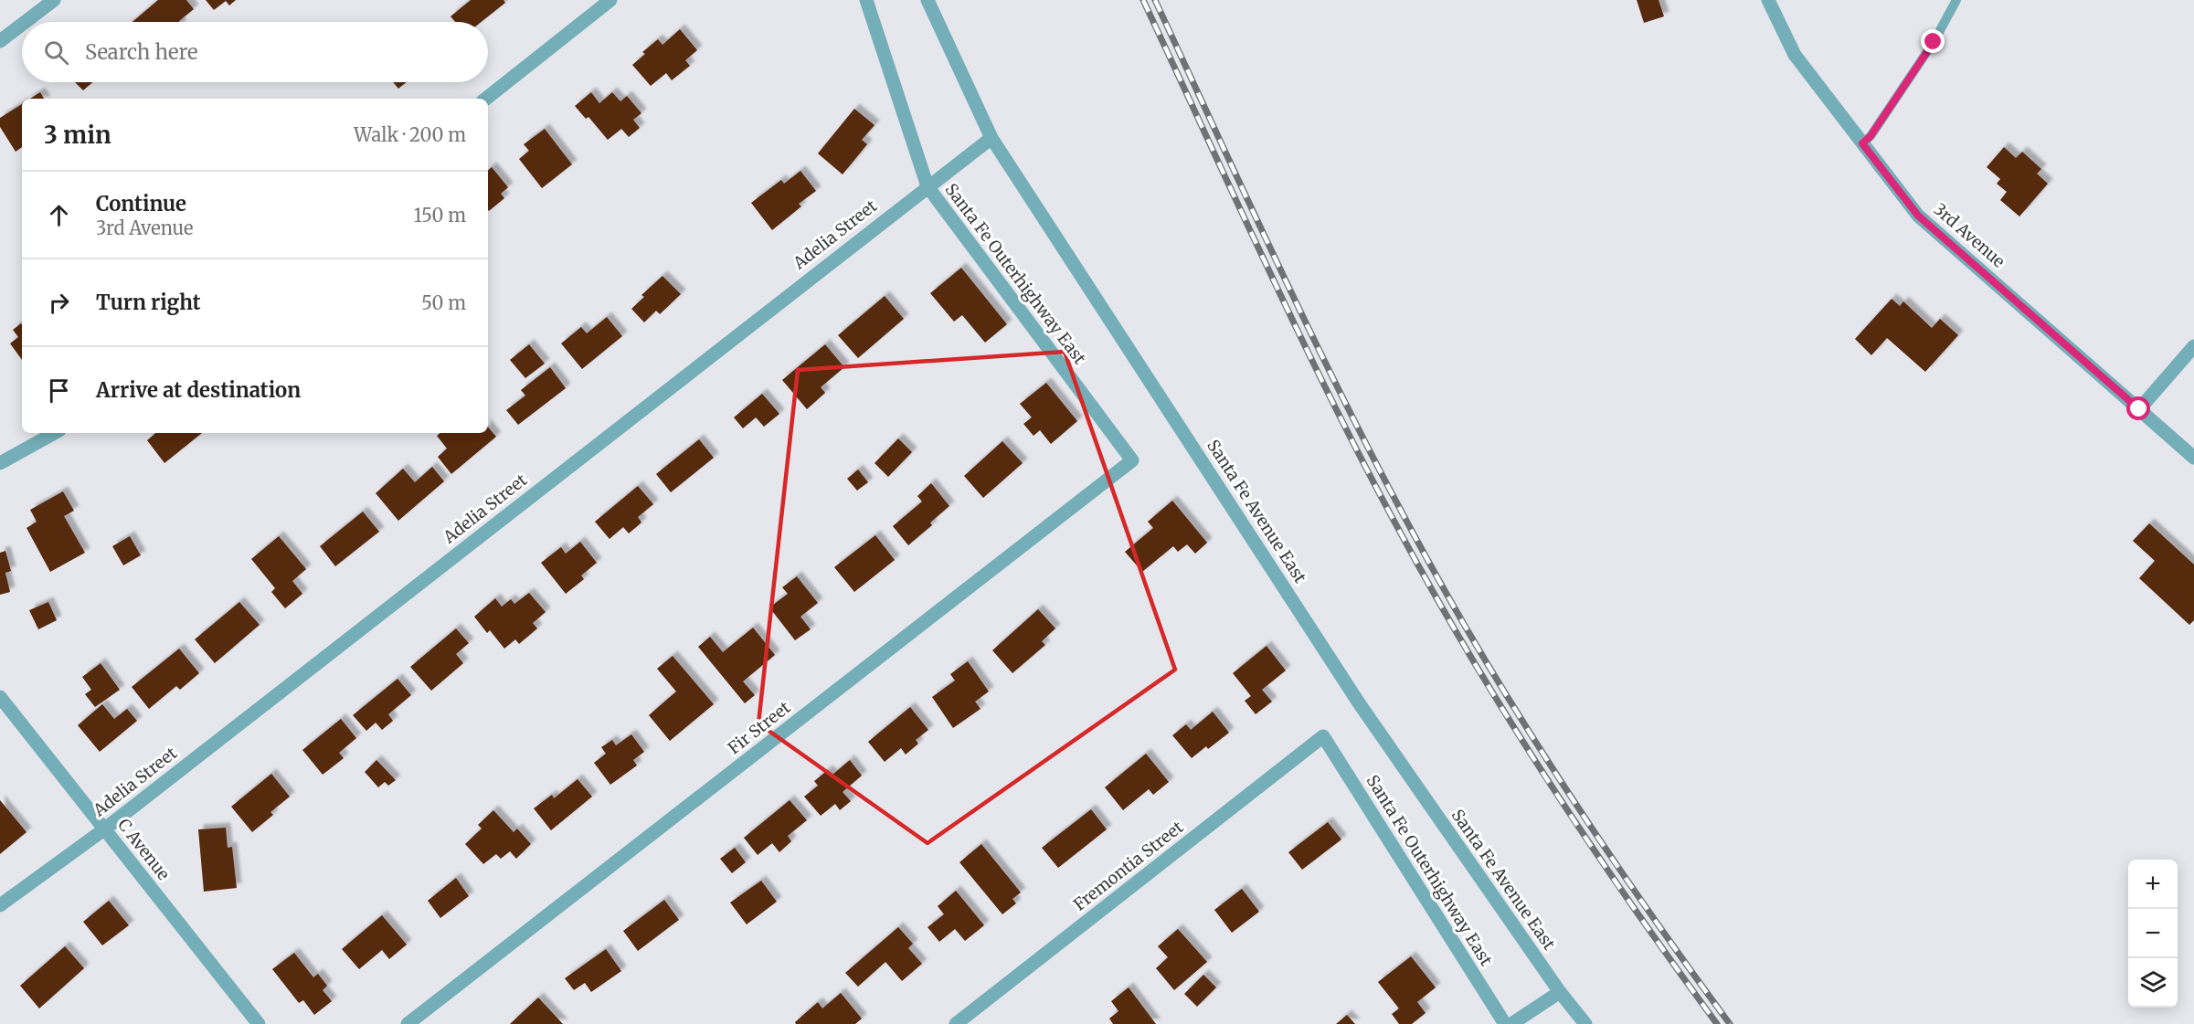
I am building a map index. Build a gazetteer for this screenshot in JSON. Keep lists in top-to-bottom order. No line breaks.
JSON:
{"streets":{"street":["Adelia Street","3rd Avenue","Santa Fe Outerhighway East","Santa Fe Avenue East","Fir Street","C Avenue","Fremontia Street"]},"crossings":[["Adelia Street","Santa Fe Outerhighway East"],["Adelia Street","Santa Fe Avenue East"],["Adelia Street","C Avenue"],["Santa Fe Outerhighway East","Fir Street"],["Santa Fe Outerhighway East","Fremontia Street"]],"page":{"search":"Search here","heading":["3 min","Walk · 200 m"],"list":[["Continue","3rd Avenue","150 m"],["Turn right","50 m"],"Arrive at destination"],"map_buttons":["+","−"]}}
